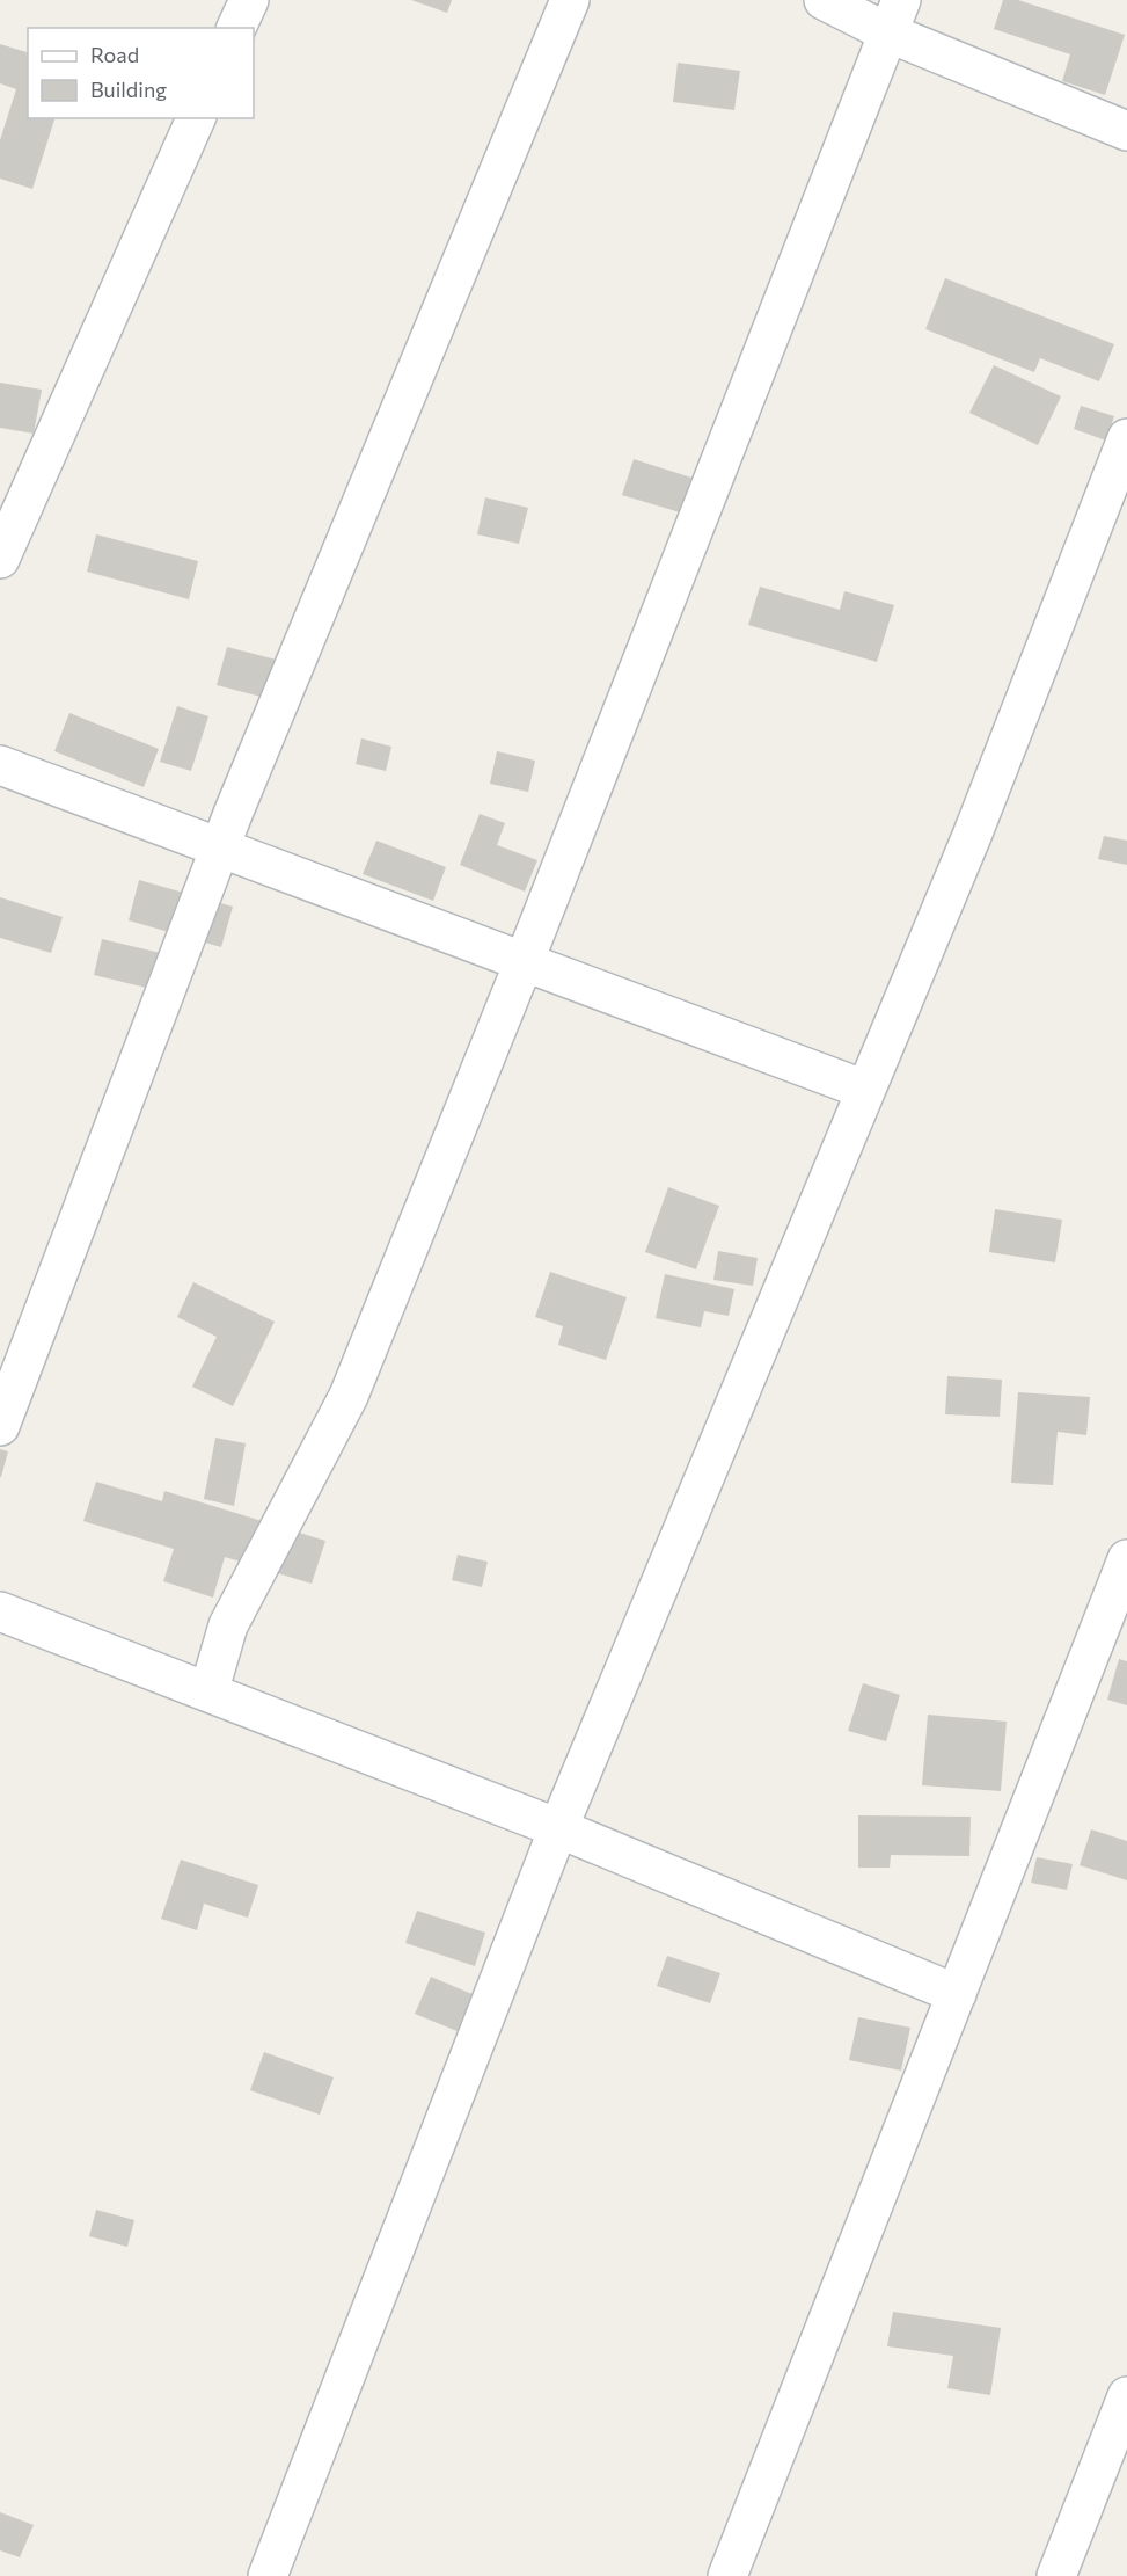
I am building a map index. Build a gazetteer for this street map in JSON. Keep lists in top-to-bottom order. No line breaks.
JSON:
{"legend":["Road","Building"]}
